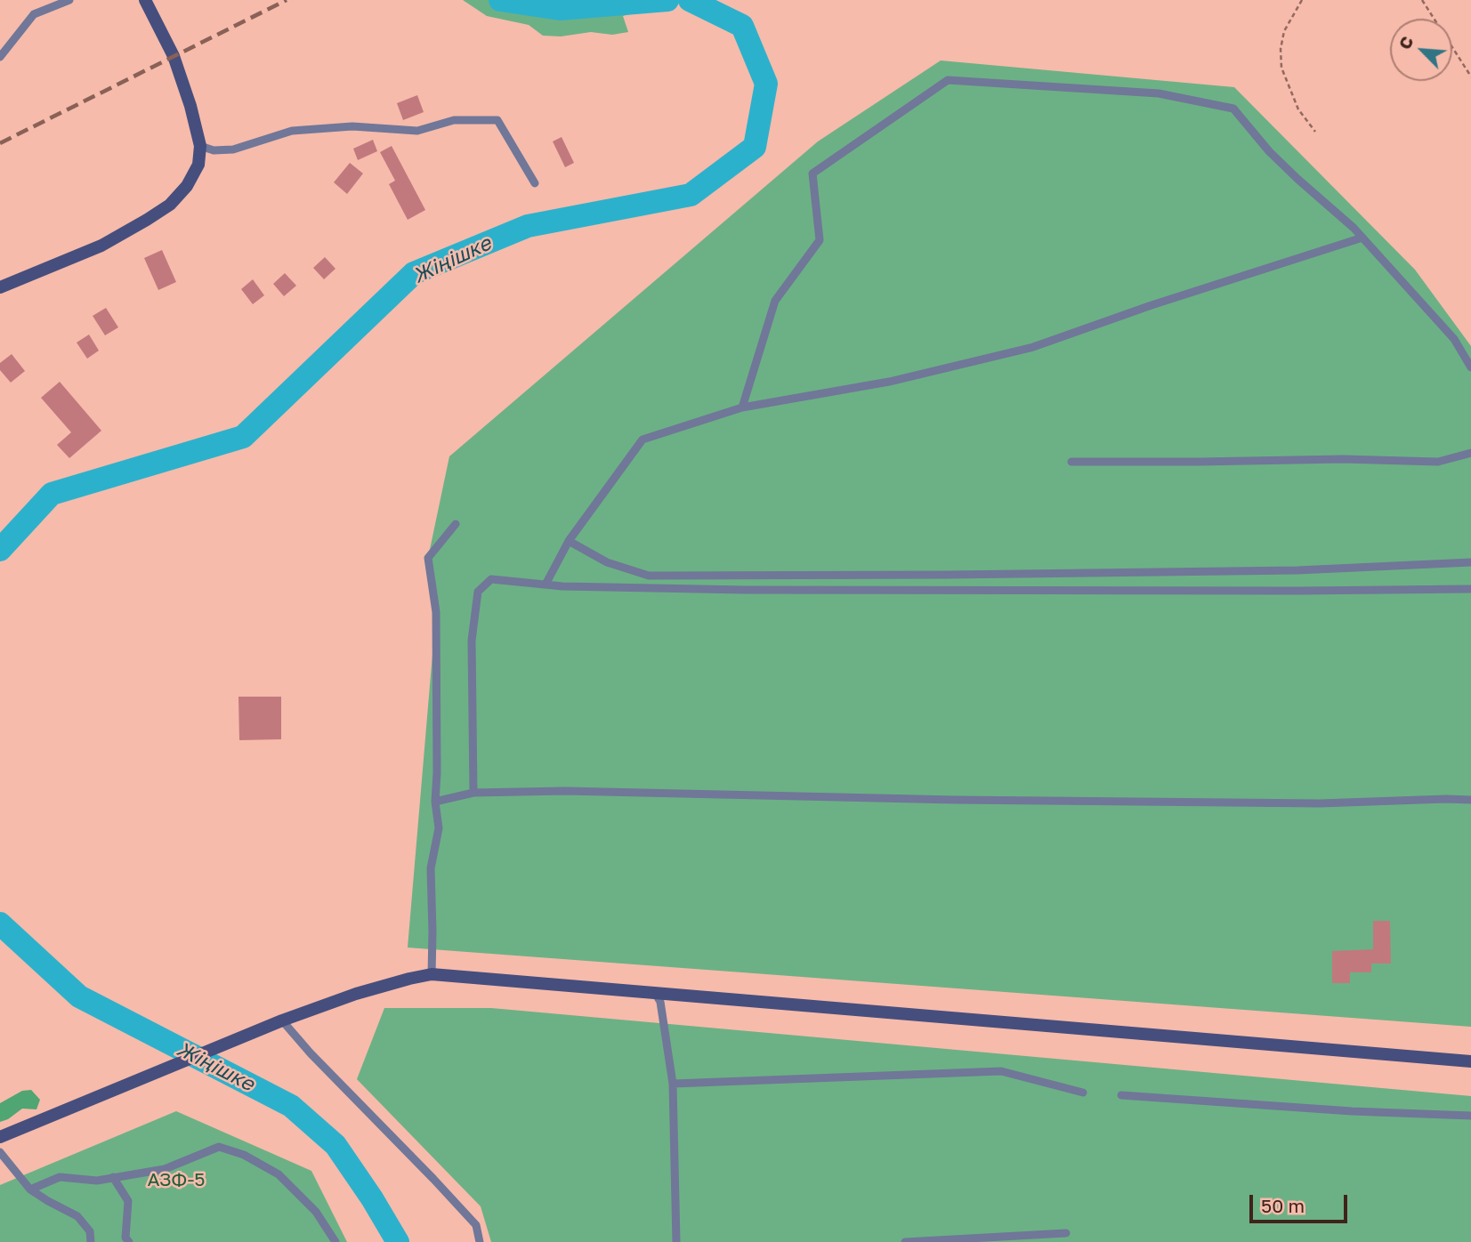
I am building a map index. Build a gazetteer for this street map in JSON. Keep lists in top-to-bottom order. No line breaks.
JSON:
{"water":["Жіңішке"],"parks":["АЗФ-5"],"scale_bar":"50 m","north":"top left"}
